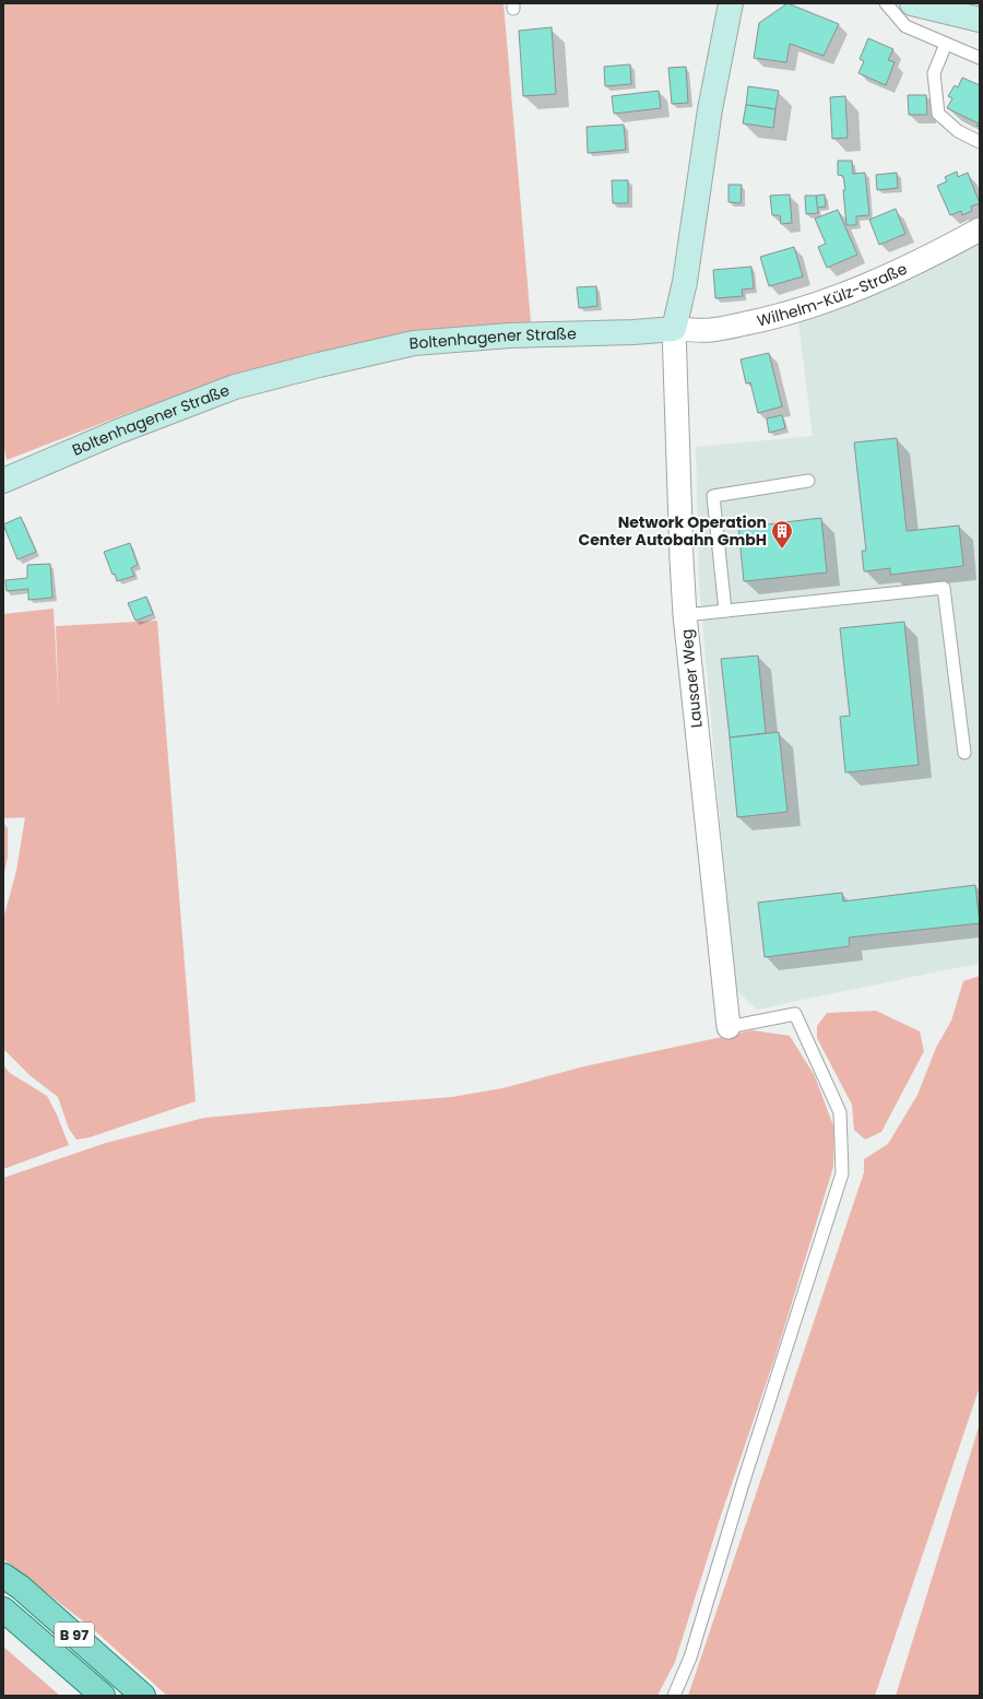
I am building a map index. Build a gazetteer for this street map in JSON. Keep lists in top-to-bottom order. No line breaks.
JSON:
{"streets":{"main road":["B 97"],"street":["Wilhelm-Külz-Straße","Boltenhagener Straße","Lausaer Weg"]},"crossings":[["Wilhelm-Külz-Straße","Boltenhagener Straße"],["Wilhelm-Külz-Straße","Lausaer Weg"],["Boltenhagener Straße","Lausaer Weg"]],"places":{"building":["Network Operation Center Autobahn GmbH"]}}
